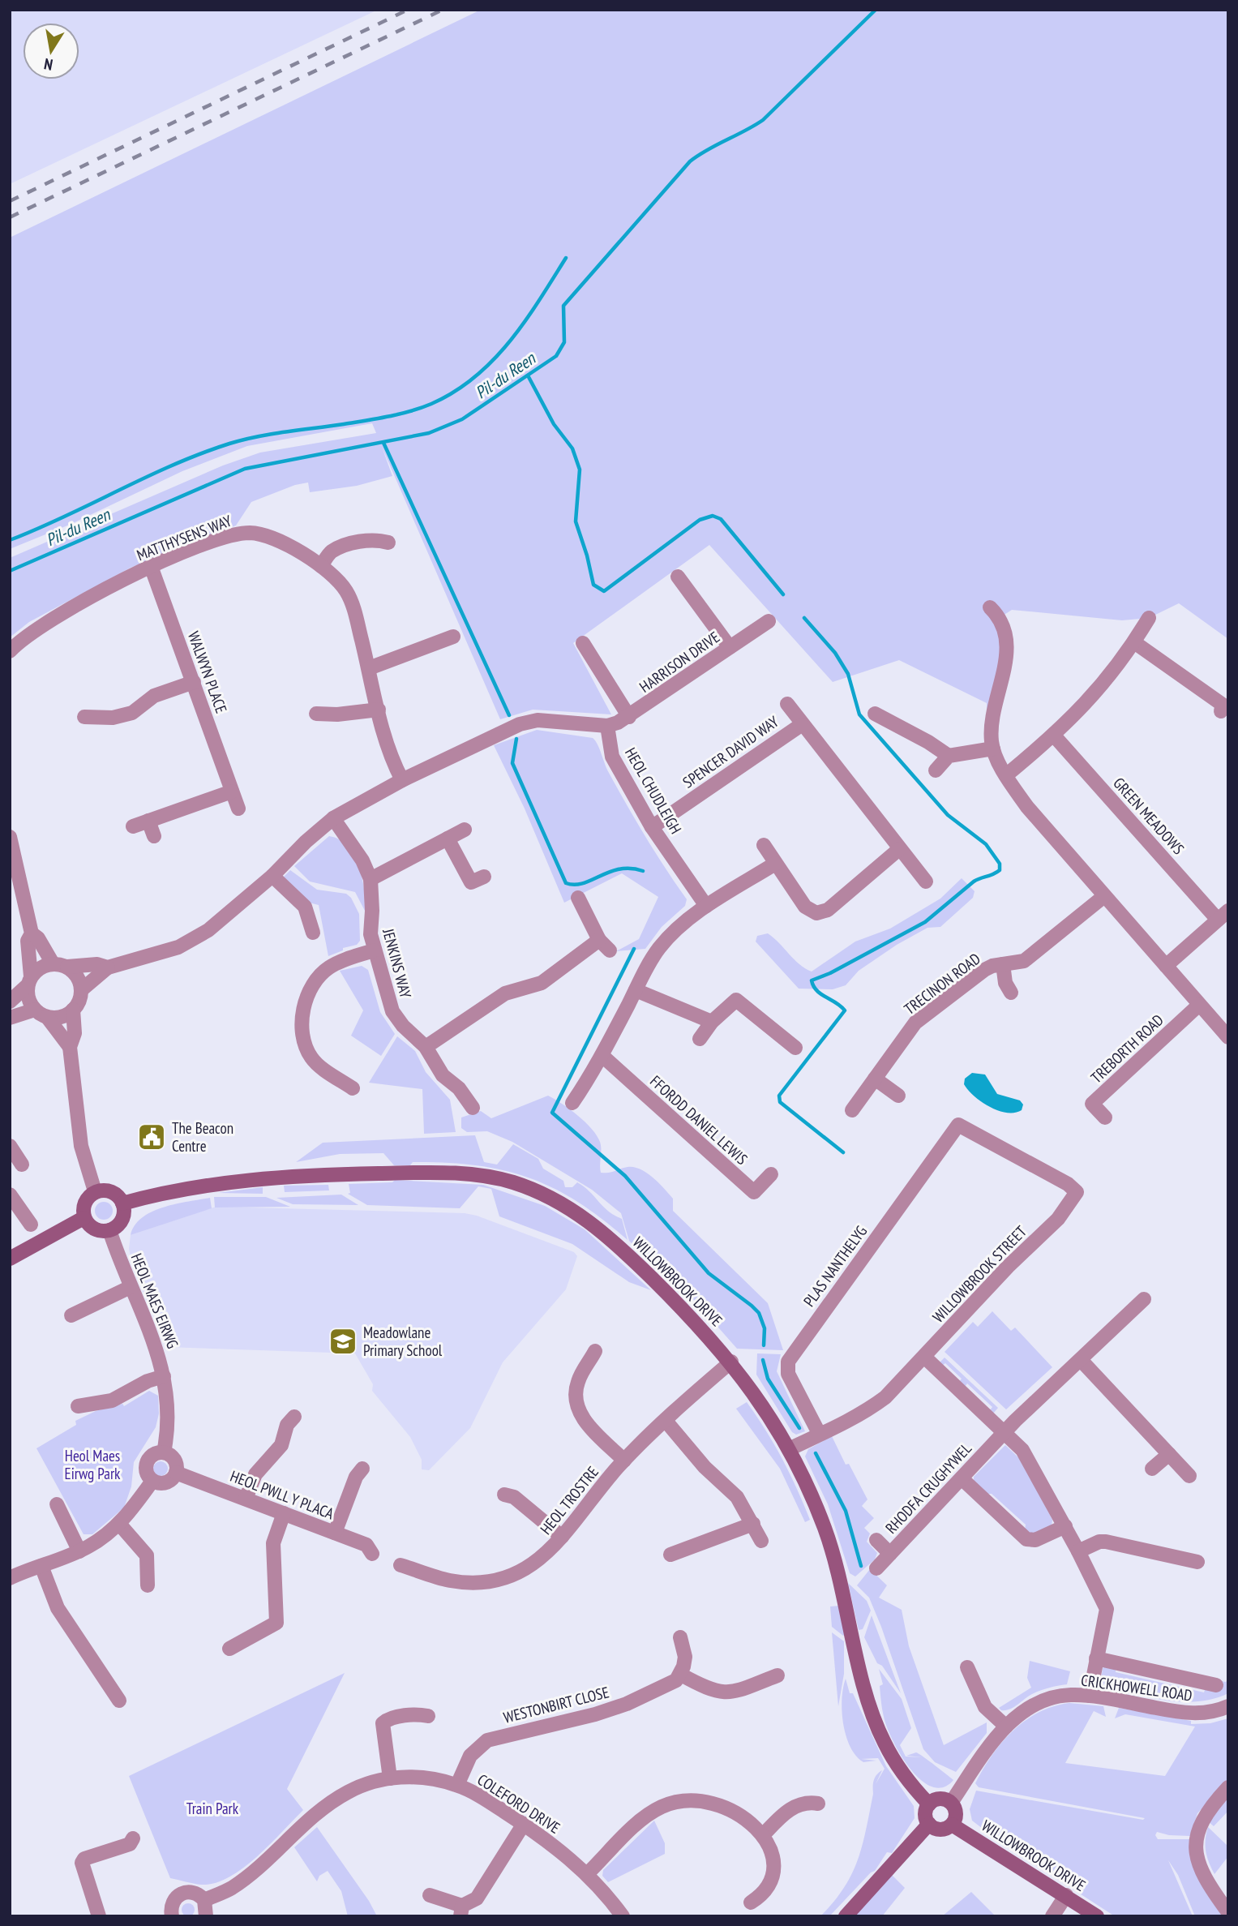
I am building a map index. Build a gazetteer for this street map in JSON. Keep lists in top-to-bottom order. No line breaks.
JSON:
{"streets":{"street":["MATTHYSENS WAY","HARRISON DRIVE","WALWYN PLACE","SPENCER DAVID WAY","HEOL CHUDLEIGH","GREEN MEADOWS","JENKINS WAY","TRECINON ROAD","TREBORTH ROAD","FFORDD DANIEL LEWIS","PLAS NANTHELYG","WILLOWBROOK STREET","WILLOWBROOK DRIVE","HEOL MAES EIRWG","RHODFA CRUGHYWEL","HEOL PWLL Y PLACA","HEOL TROSTRE","CRICKHOWELL ROAD","WESTONBIRT CLOSE","COLEFORD DRIVE"]},"crossings":[["MATTHYSENS WAY","WALWYN PLACE"],["HARRISON DRIVE","HEOL CHUDLEIGH"],["SPENCER DAVID WAY","HEOL CHUDLEIGH"],["PLAS NANTHELYG","WILLOWBROOK STREET"],["WILLOWBROOK STREET","WILLOWBROOK DRIVE"],["WILLOWBROOK DRIVE","HEOL MAES EIRWG"],["WILLOWBROOK DRIVE","HEOL TROSTRE"],["WILLOWBROOK DRIVE","CRICKHOWELL ROAD"],["HEOL MAES EIRWG","HEOL PWLL Y PLACA"],["WESTONBIRT CLOSE","COLEFORD DRIVE"]],"water":["Pil-du Reen"],"parks":["Heol Maes Eirwg Park","Train Park"],"places":{"public building":["The Beacon Centre"],"school or university":["Meadowlane Primary School"]},"north":"bottom"}
